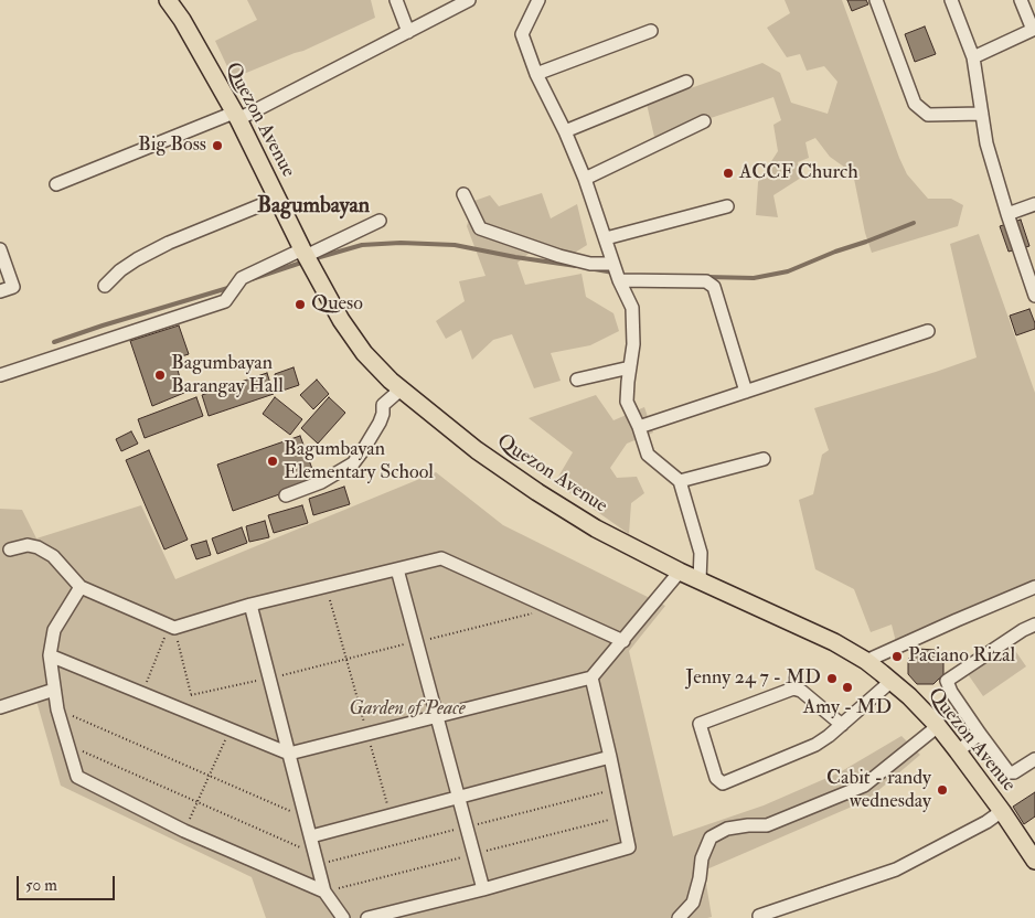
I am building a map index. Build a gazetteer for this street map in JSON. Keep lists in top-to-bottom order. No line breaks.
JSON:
{"streets":{"main road":["Quezon Avenue"]},"districts":["Bagumbayan"],"parks":["Garden of Peace"],"places":["Big Boss","ACCF Church","Queso","Bagumbayan Barangay Hall","Bagumbayan Elementary School","Paciano Rizal","Jenny 24 7 - MD","Amy - MD","Cabit - randy wednesday"],"scale_bar":"50 m"}
